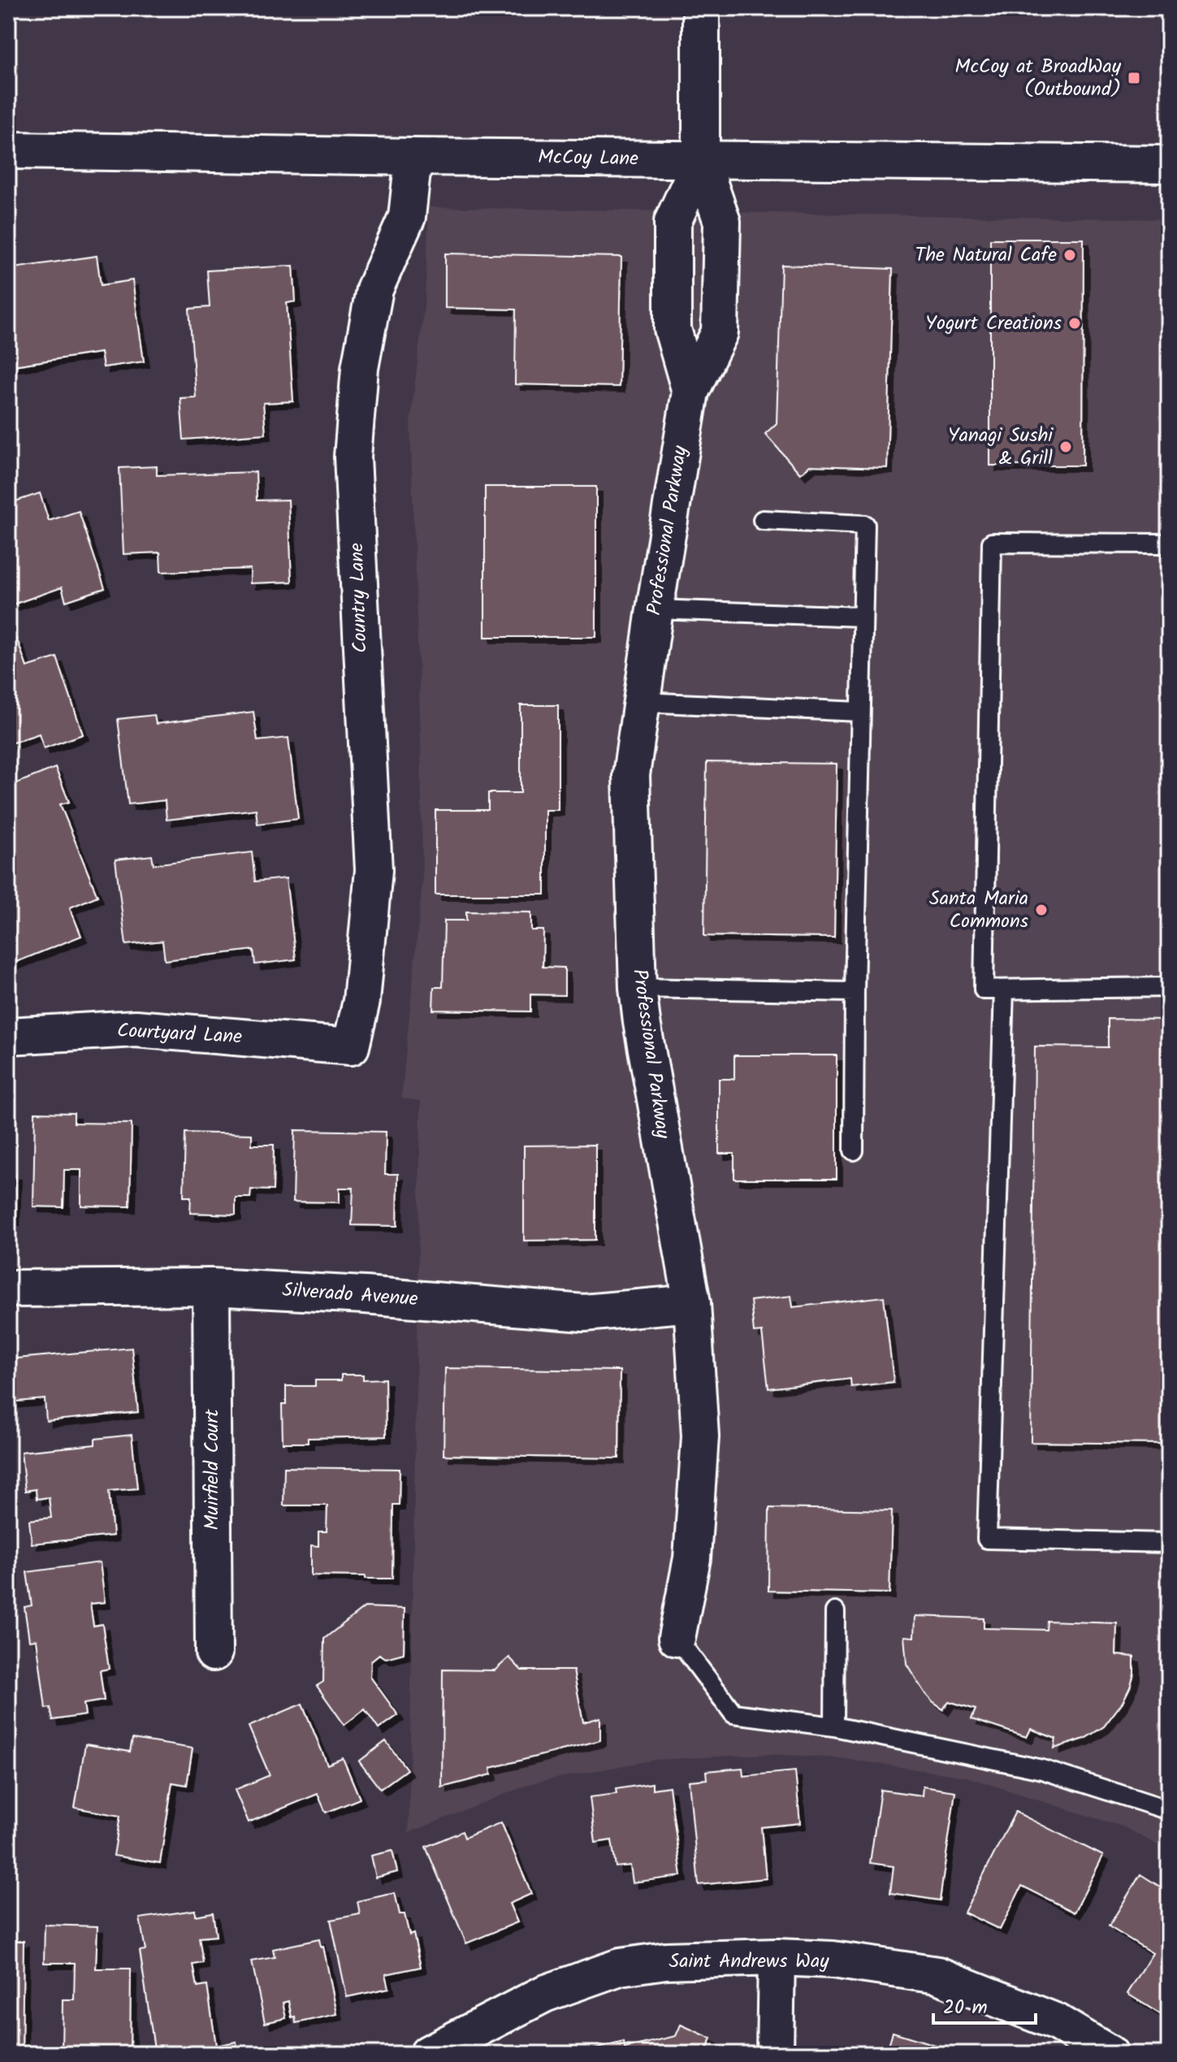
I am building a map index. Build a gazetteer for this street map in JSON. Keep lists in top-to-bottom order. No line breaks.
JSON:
{"streets":{"street":["McCoy Lane","Professional Parkway","Country Lane","Courtyard Lane","Silverado Avenue","Muirfield Court","Saint Andrews Way"]},"crossings":[["McCoy Lane","Professional Parkway"],["McCoy Lane","Country Lane"],["Professional Parkway","Silverado Avenue"],["Country Lane","Courtyard Lane"],["Silverado Avenue","Muirfield Court"]],"places":{"transit":["McCoy at BroadWay (Outbound)"],"other":["The Natural Cafe","Yogurt Creations","Yanagi Sushi & Grill","Santa Maria Commons"]},"scale_bar":"20 m"}
